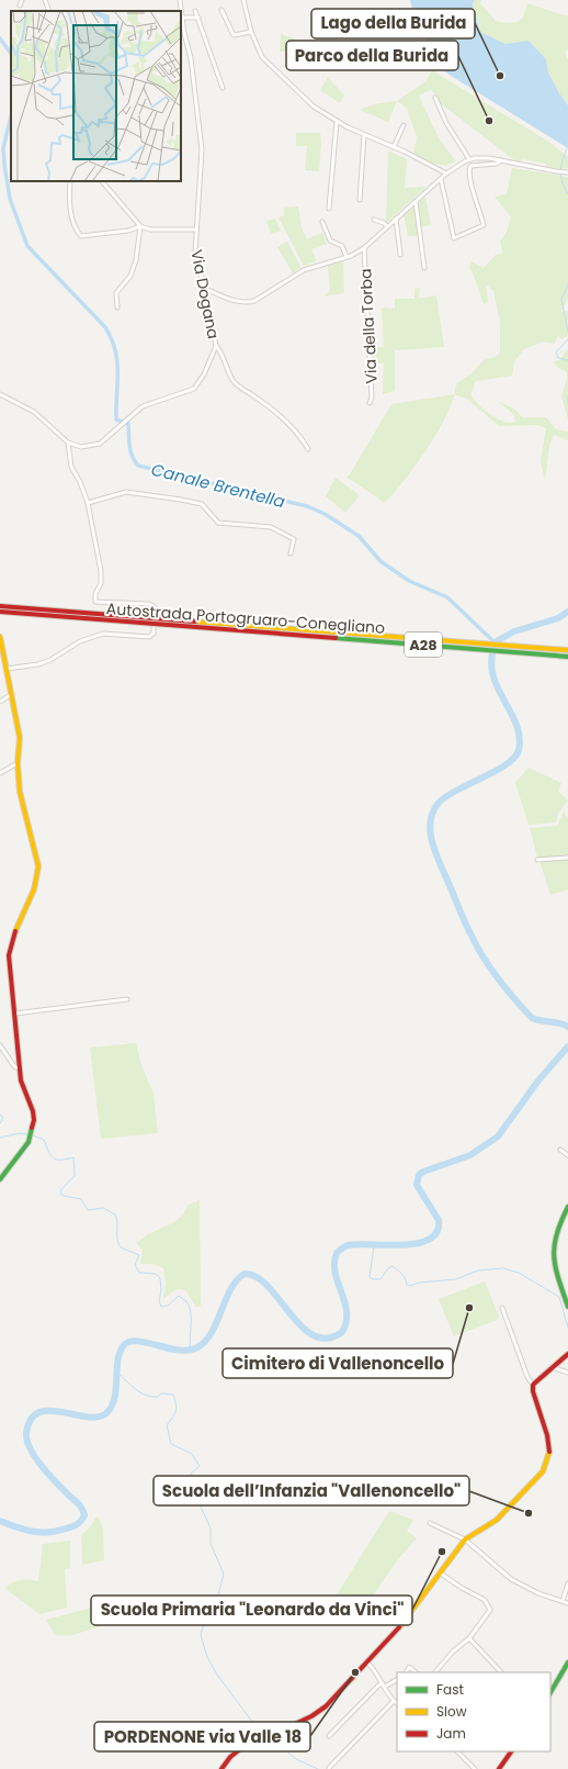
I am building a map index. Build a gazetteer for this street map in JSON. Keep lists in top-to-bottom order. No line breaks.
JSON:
{"streets":{"main road":["Autostrada Portogruaro-Conegliano","A28"],"street":["Via Dogana","Via della Torba"]},"water":["Canale Brentella"],"places":["Lago della Burida","Parco della Burida","Cimitero di Vallenoncello","Scuola dell’Infanzia \"Vallenoncello\"","Scuola Primaria \"Leonardo da Vinci\"","PORDENONE via Valle 18"],"legend":["Fast","Slow","Jam"]}
